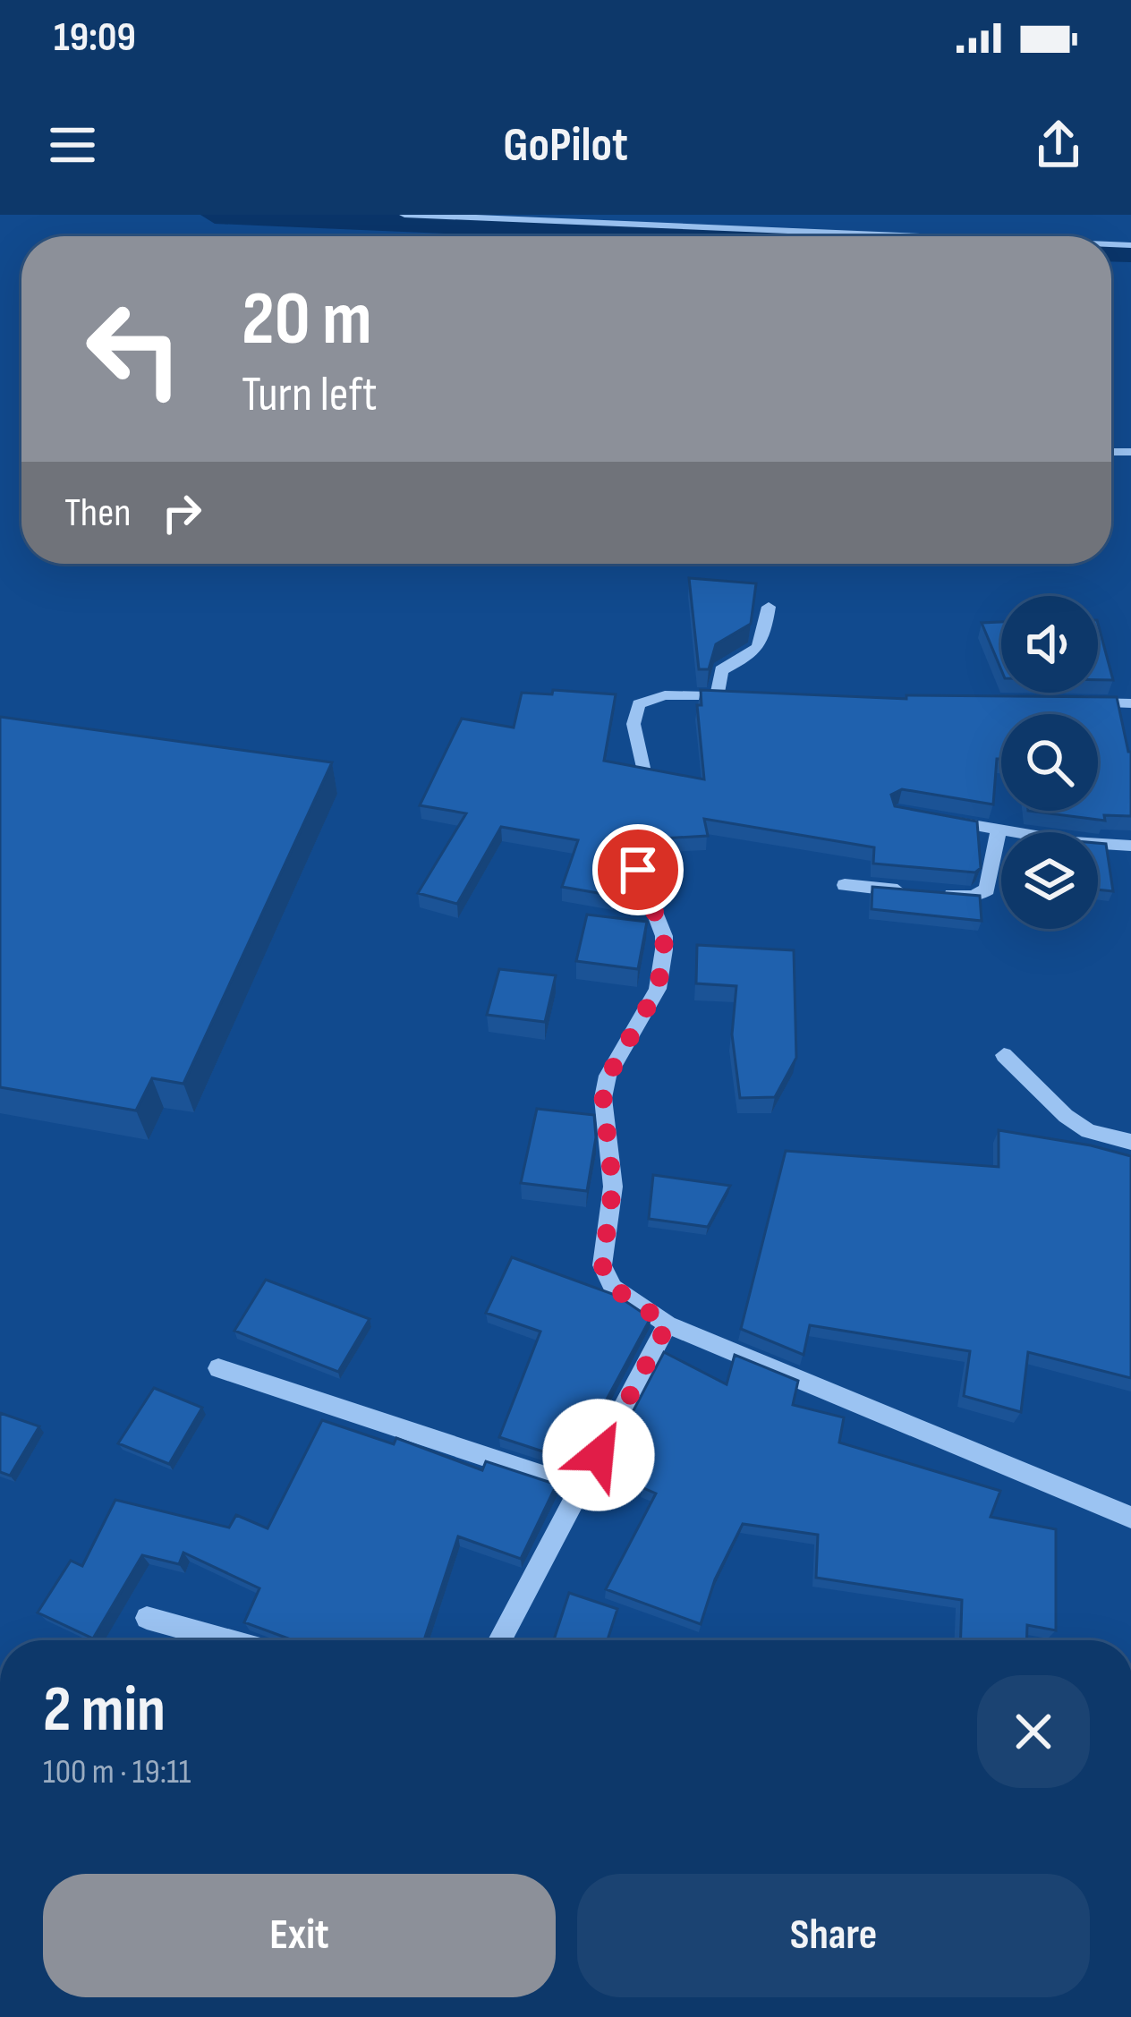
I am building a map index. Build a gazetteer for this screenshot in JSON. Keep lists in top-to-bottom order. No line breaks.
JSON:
{"page":{"status":"19:09","header":"GoPilot","turn":["20 m","Turn left"],"then":"Then","heading":["2 min","100 m · 19:11"],"buttons":["Exit","Share"]}}
